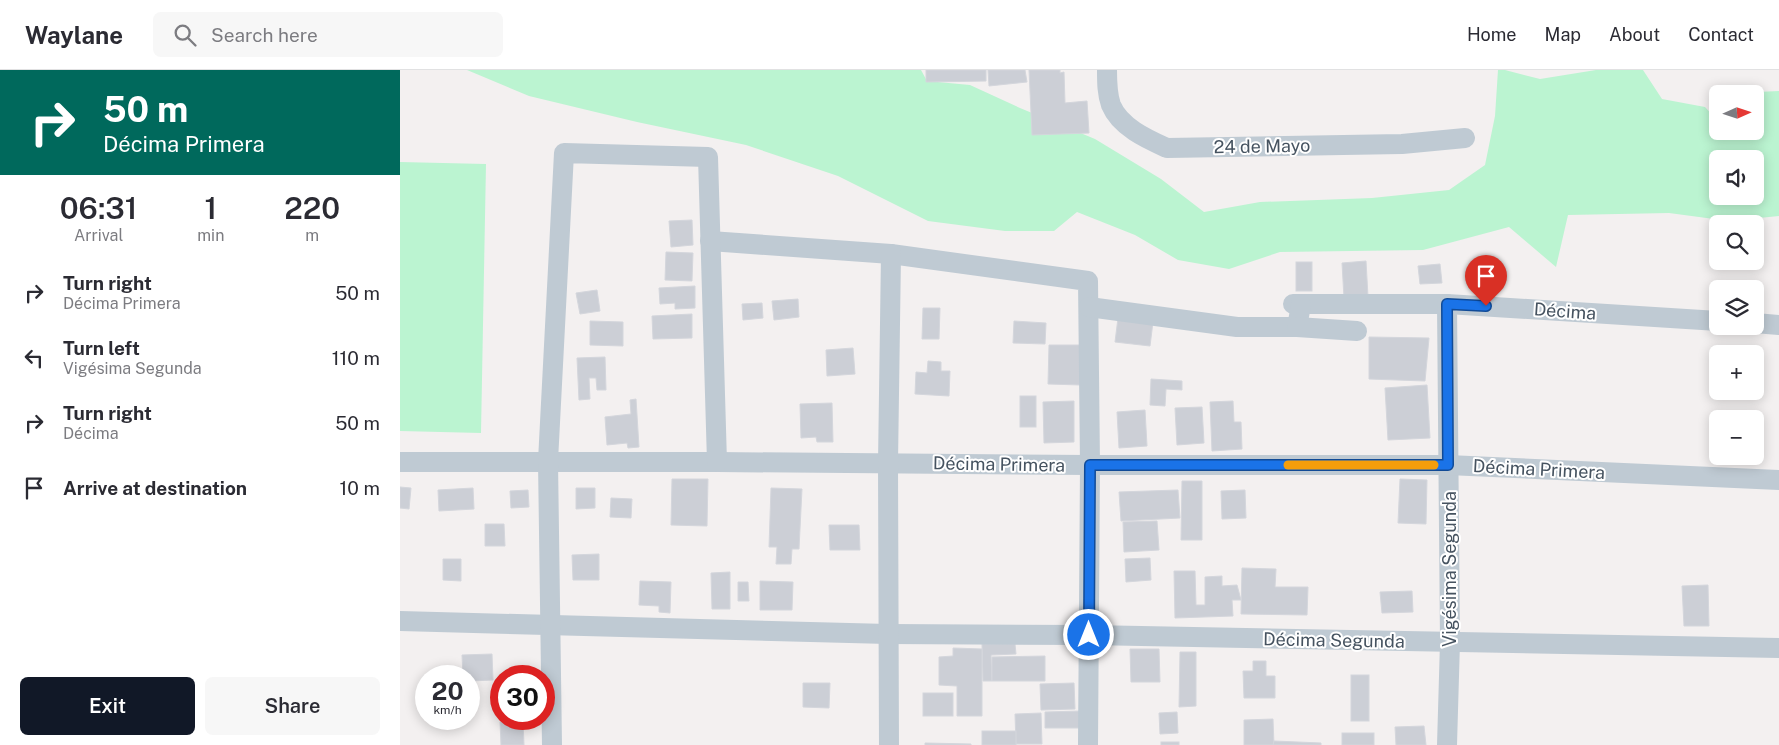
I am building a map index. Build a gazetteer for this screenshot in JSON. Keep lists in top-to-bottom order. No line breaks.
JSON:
{"streets":{"street":["24 de Mayo","Décima","Décima Primera","Vigésima Segunda","Décima Segunda"]},"crossings":[["Décima","Vigésima Segunda"],["Décima Primera","Vigésima Segunda"],["Vigésima Segunda","Décima Segunda"]],"north":"right","page":{"header":"Waylane","search":"Search here","nav":["Home","Map","About","Contact"],"turn":["50 m","Décima Primera"],"map_buttons":["+","−"],"eta":["06:31","Arrival","1","min","220","m"],"list":[{"name":"Turn right","note":"Décima Primera","value":"50 m"},{"name":"Turn left","note":"Vigésima Segunda","value":"110 m"},{"name":"Turn right","note":"Décima","value":"50 m"},{"name":"Arrive at destination","value":"10 m"}],"speed":"20 km/h","limit":"30","buttons":["Exit","Share"]}}
